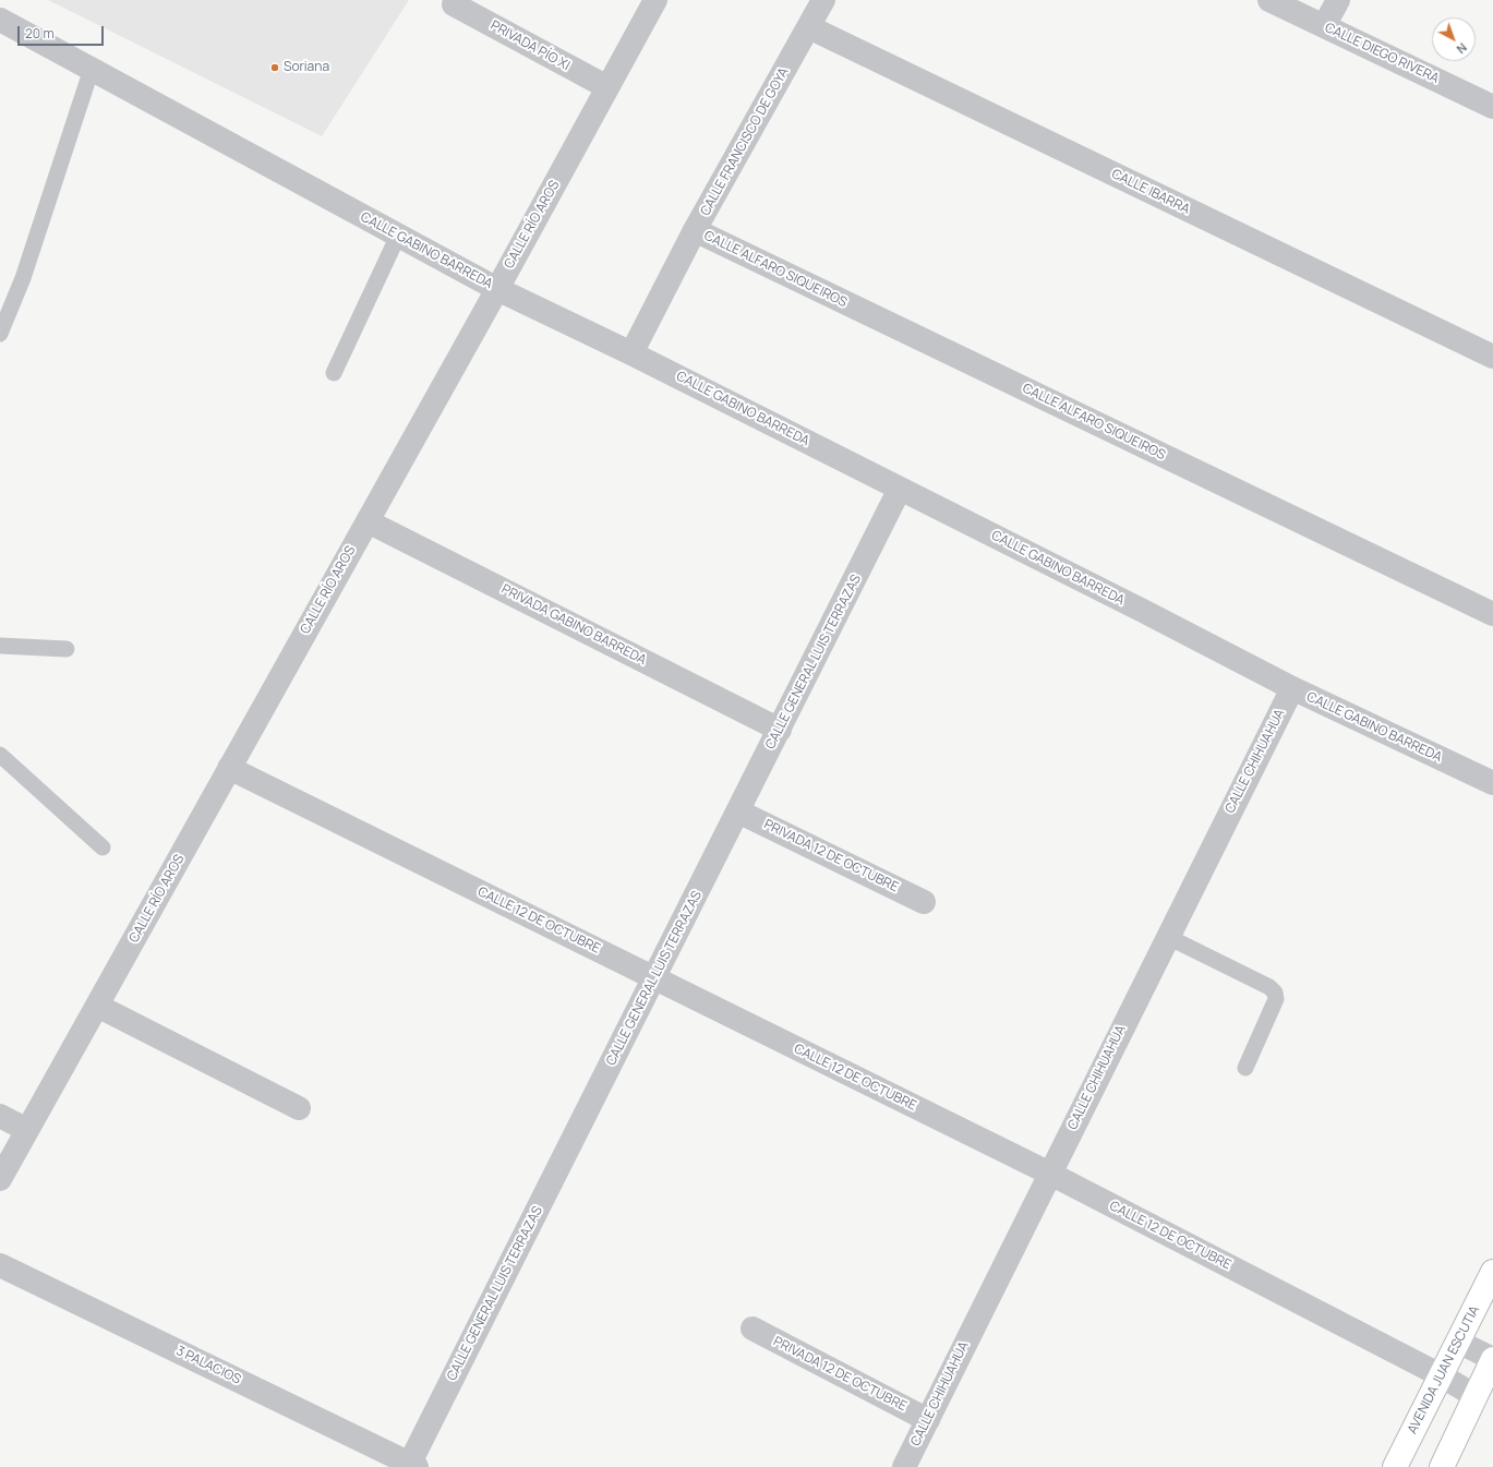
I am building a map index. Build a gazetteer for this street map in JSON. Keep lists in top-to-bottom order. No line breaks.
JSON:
{"streets":{"main road":["AVENIDA JUAN ESCUTIA"],"street":["PRIVADA PÍO XI","CALLE DIEGO RIVERA","CALLE FRANCISCO DE GOYA","CALLE IBARRA","CALLE RÍO AROS","CALLE GABINO BARREDA","CALLE ALFARO SIQUEIROS","PRIVADA GABINO BARREDA","CALLE GENERAL LUIS TERRAZAS","CALLE CHIHUAHUA","PRIVADA 12 DE OCTUBRE","CALLE 12 DE OCTUBRE","3 PALACIOS"]},"crossings":[["PRIVADA PÍO XI","CALLE RÍO AROS"],["CALLE FRANCISCO DE GOYA","CALLE IBARRA"],["CALLE FRANCISCO DE GOYA","CALLE GABINO BARREDA"],["CALLE FRANCISCO DE GOYA","CALLE ALFARO SIQUEIROS"],["CALLE RÍO AROS","CALLE GABINO BARREDA"],["CALLE RÍO AROS","PRIVADA GABINO BARREDA"],["CALLE RÍO AROS","CALLE 12 DE OCTUBRE"],["CALLE GABINO BARREDA","CALLE GENERAL LUIS TERRAZAS"],["CALLE GABINO BARREDA","CALLE CHIHUAHUA"],["PRIVADA GABINO BARREDA","CALLE GENERAL LUIS TERRAZAS"],["CALLE GENERAL LUIS TERRAZAS","PRIVADA 12 DE OCTUBRE"],["CALLE GENERAL LUIS TERRAZAS","CALLE 12 DE OCTUBRE"],["CALLE GENERAL LUIS TERRAZAS","3 PALACIOS"],["CALLE CHIHUAHUA","PRIVADA 12 DE OCTUBRE"],["CALLE CHIHUAHUA","CALLE 12 DE OCTUBRE"],["CALLE 12 DE OCTUBRE","AVENIDA JUAN ESCUTIA"]],"places":["Soriana"],"scale_bar":"20 m","north":"bottom right"}
